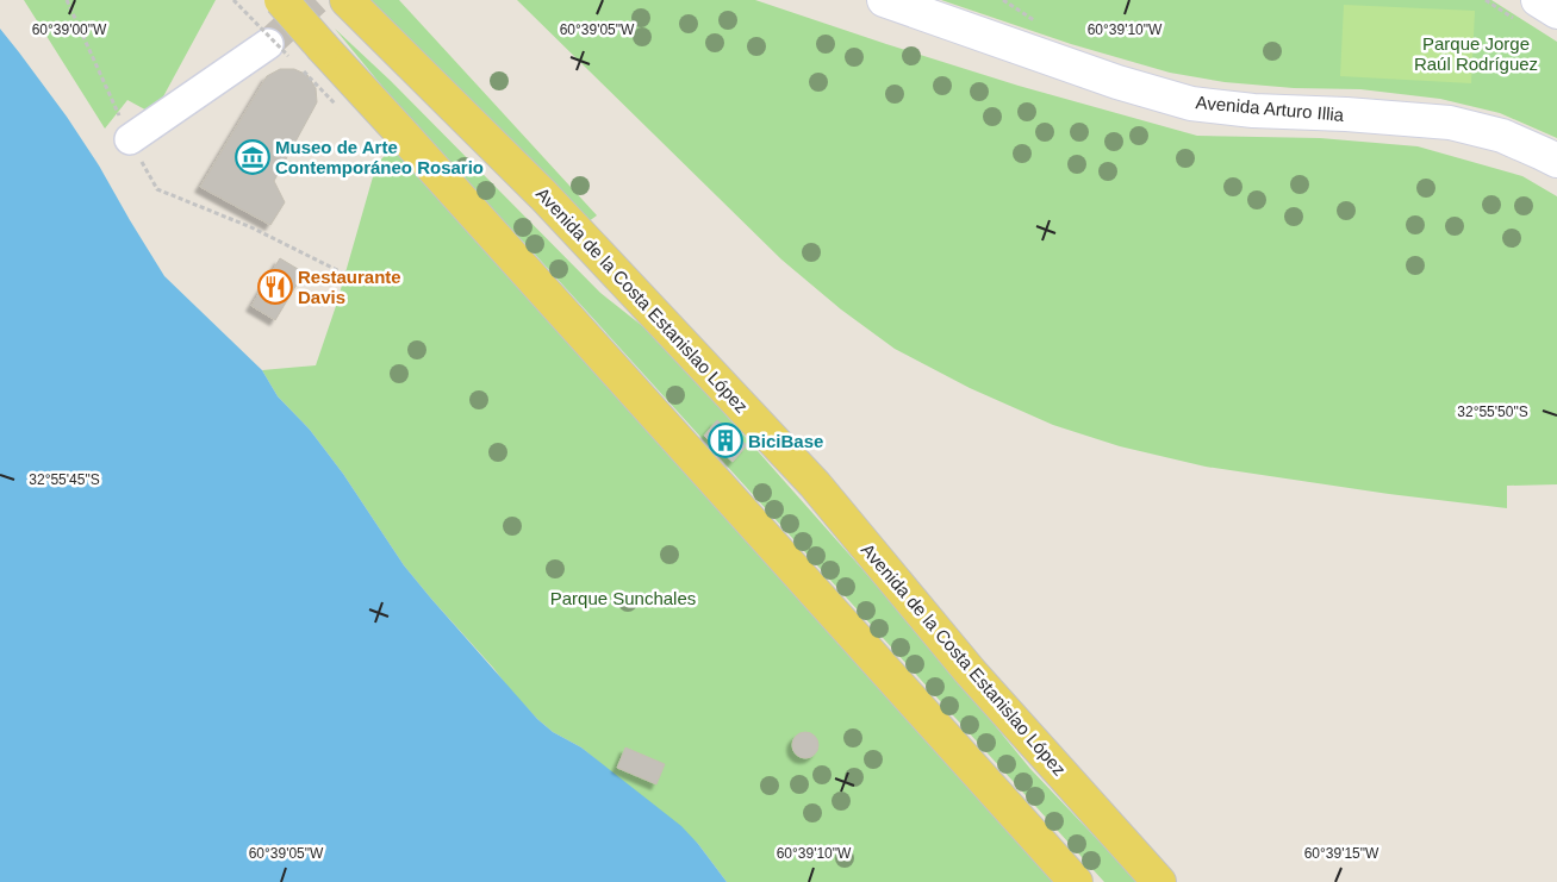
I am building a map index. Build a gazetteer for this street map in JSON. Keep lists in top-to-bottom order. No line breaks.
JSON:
{"streets":{"main road":["Avenida Arturo Illia","Avenida de la Costa Estanislao López"]},"parks":["Parque Jorge Raúl Rodríguez","Parque Sunchales"],"places":{"museum":["Museo de Arte Contemporáneo Rosario"],"restaurant":["Restaurante Davis"],"building":["BiciBase"]},"coordinates":["60°39'00\"W","60°39'10\"W","60°39'05\"W","32°55'50\"S","32°55'45\"S","60°39'15\"W"]}
